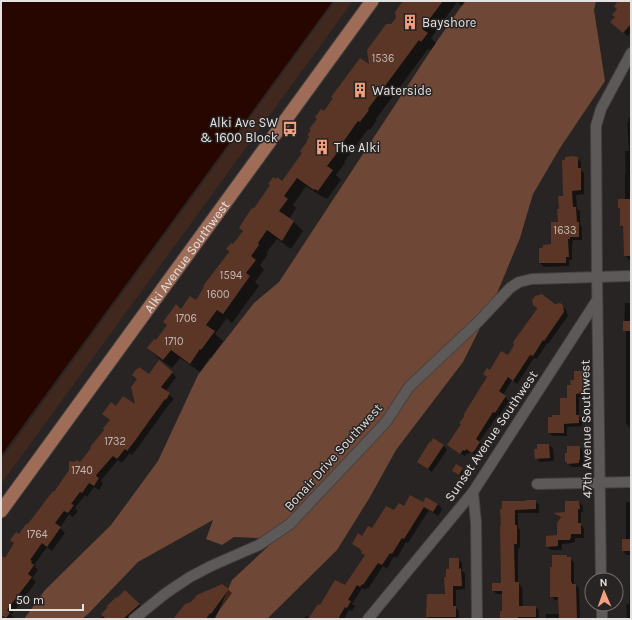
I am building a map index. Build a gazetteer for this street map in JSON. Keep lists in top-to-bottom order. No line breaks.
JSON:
{"streets":{"main road":["Alki Avenue Southwest"],"street":["47th Avenue Southwest","Sunset Avenue Southwest","Bonair Drive Southwest"]},"crossings":[["47th Avenue Southwest","Sunset Avenue Southwest"],["47th Avenue Southwest","Bonair Drive Southwest"]],"places":{"building":["Bayshore","Waterside","The Alki"],"bus stop":["Alki Ave SW & 1600 Block"]},"house_numbers":["1536","1633","1594","1600","1706","1710","1732","1740","1764"],"scale_bar":"50 m","north":"top"}
